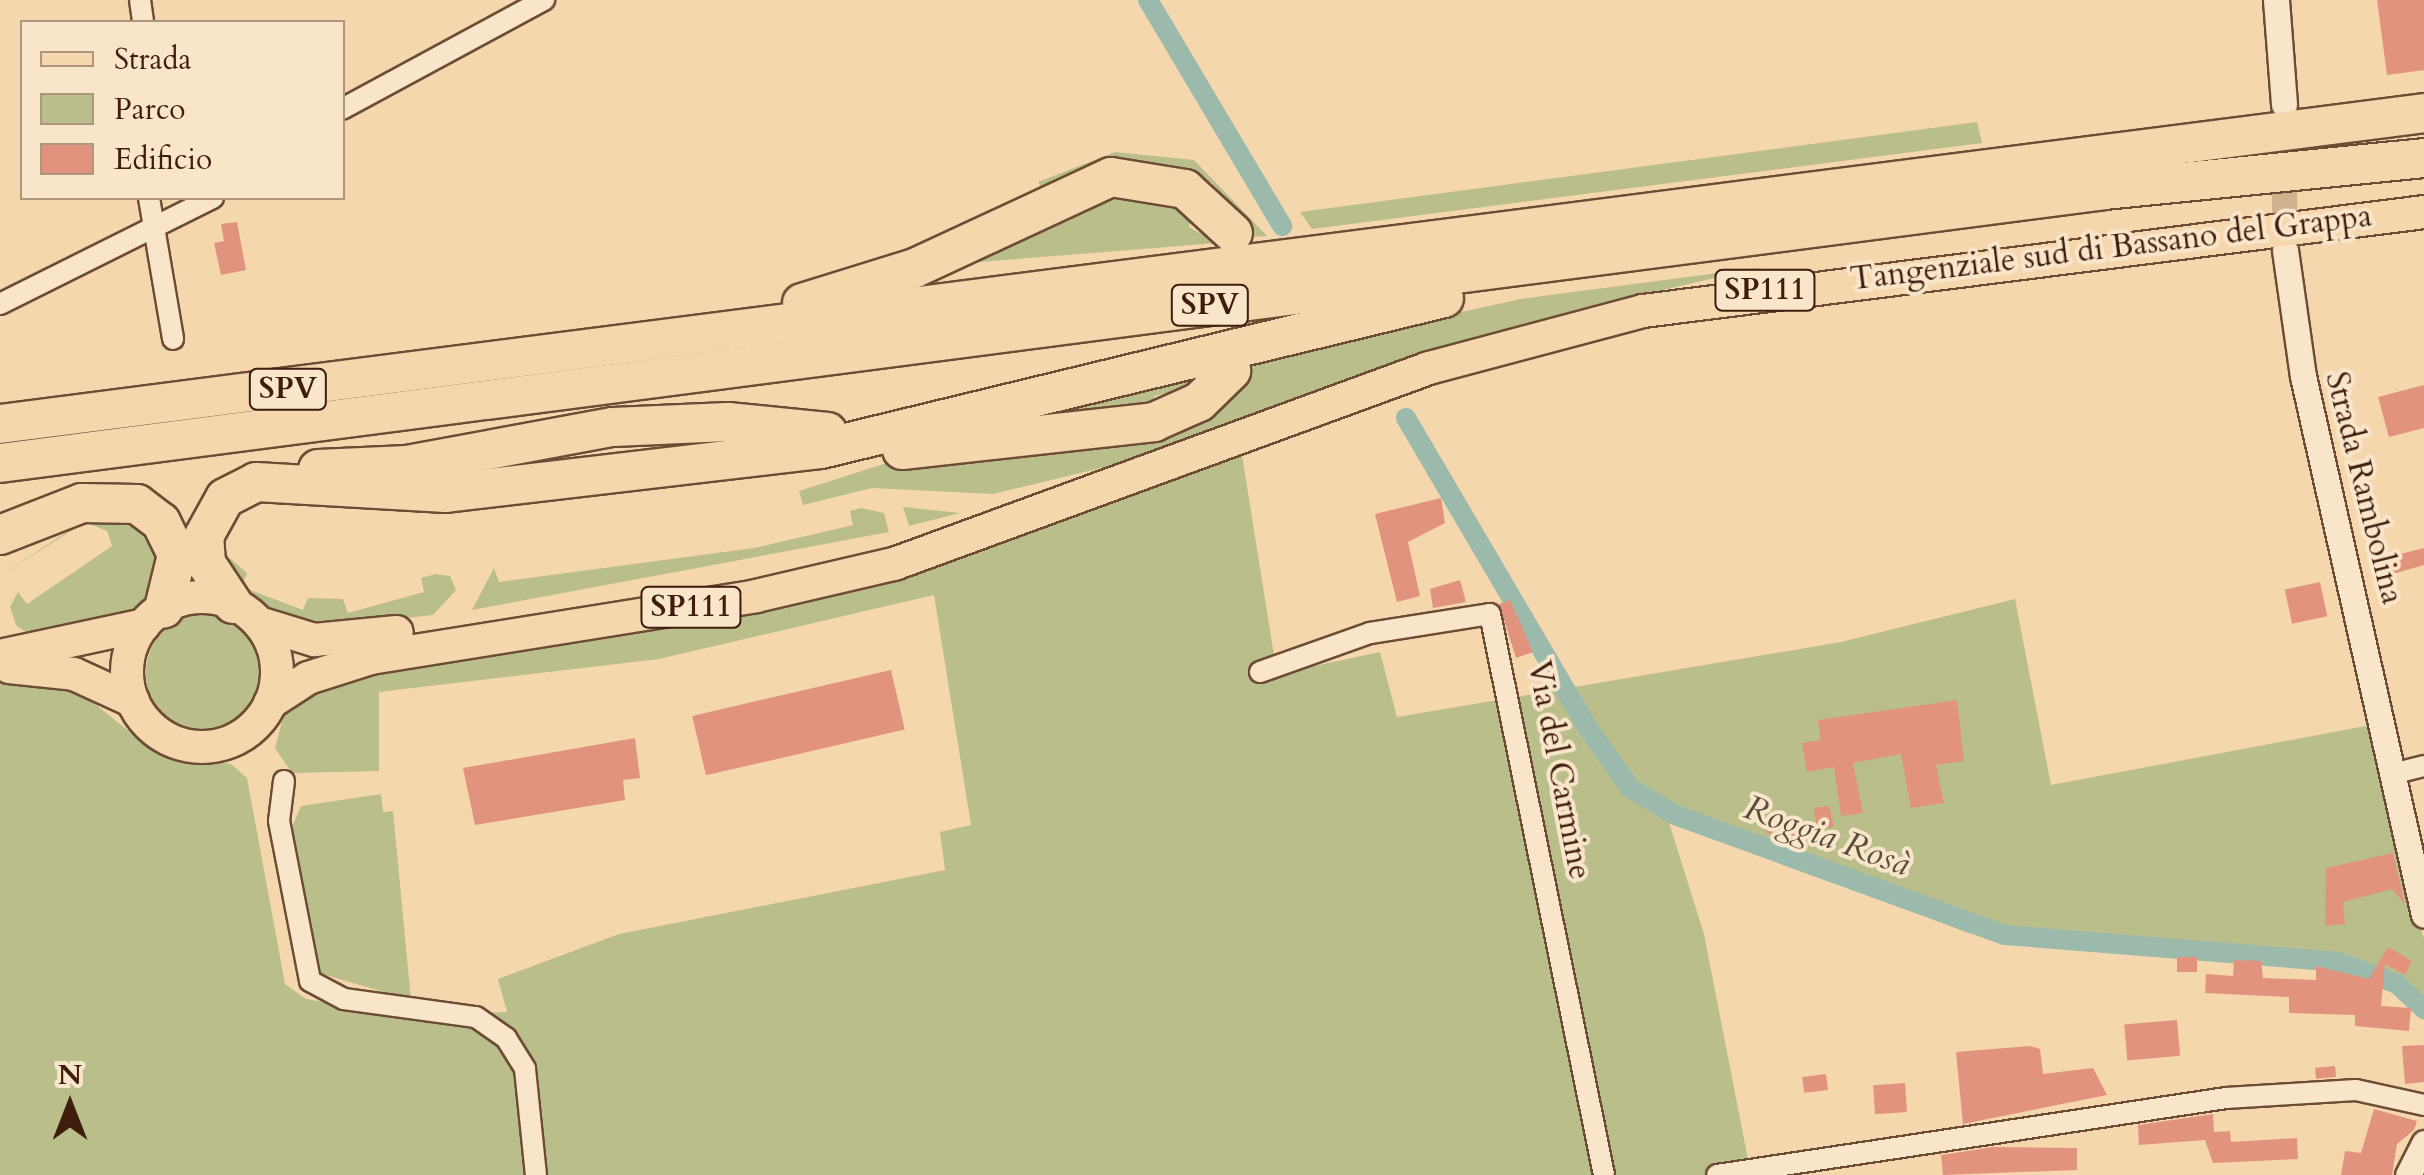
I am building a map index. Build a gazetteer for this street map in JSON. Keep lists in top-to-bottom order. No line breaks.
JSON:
{"streets":{"highway":["SPV"],"main road":["Tangenziale sud di Bassano del Grappa","SP111"],"street":["Strada Rambolina","Via del Carmine"]},"water":["Roggia Rosà"],"legend":["Strada","Parco","Edificio"],"north":"top"}
